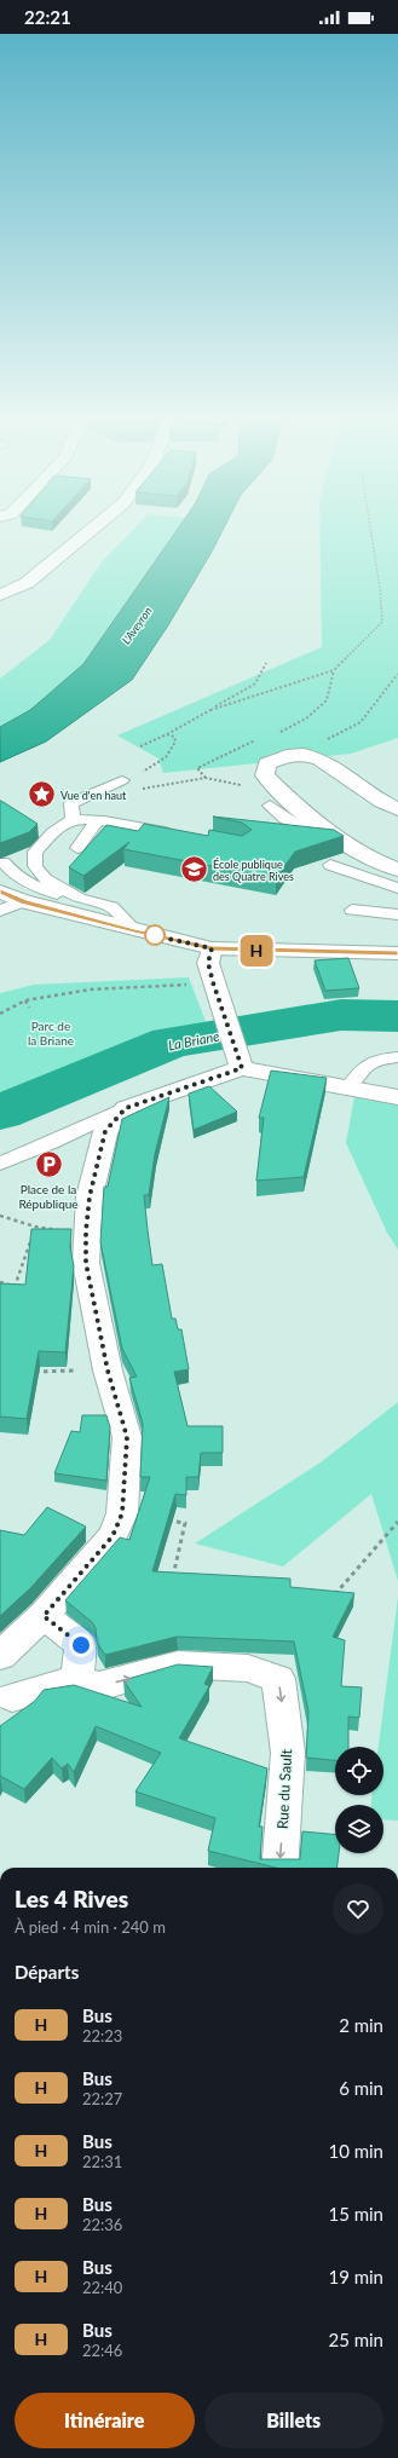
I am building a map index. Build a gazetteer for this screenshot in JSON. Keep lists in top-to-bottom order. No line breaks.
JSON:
{"streets":{"street":["Rue du Sault"]},"water":["L'Aveyron","La Briane"],"parks":["Parc de la Briane"],"places":{"place":["Vue d'en haut"],"school or university":["École publique des Quatre Rives"],"parking":["Place de la République"]},"lines":["bus line H"],"page":{"status":"22:21","on_map":"H","heading":[["Les 4 Rives","À pied · 4 min · 240 m"],"Départs"],"list":[{"mark":"H","name":"Bus","note":"22:23","value":"2 min"},{"mark":"H","name":"Bus","note":"22:27","value":"6 min"},{"mark":"H","name":"Bus","note":"22:31","value":"10 min"},{"mark":"H","name":"Bus","note":"22:36","value":"15 min"},{"mark":"H","name":"Bus","note":"22:40","value":"19 min"},{"mark":"H","name":"Bus","note":"22:46","value":"25 min"}],"buttons":["Itinéraire","Billets"]}}
